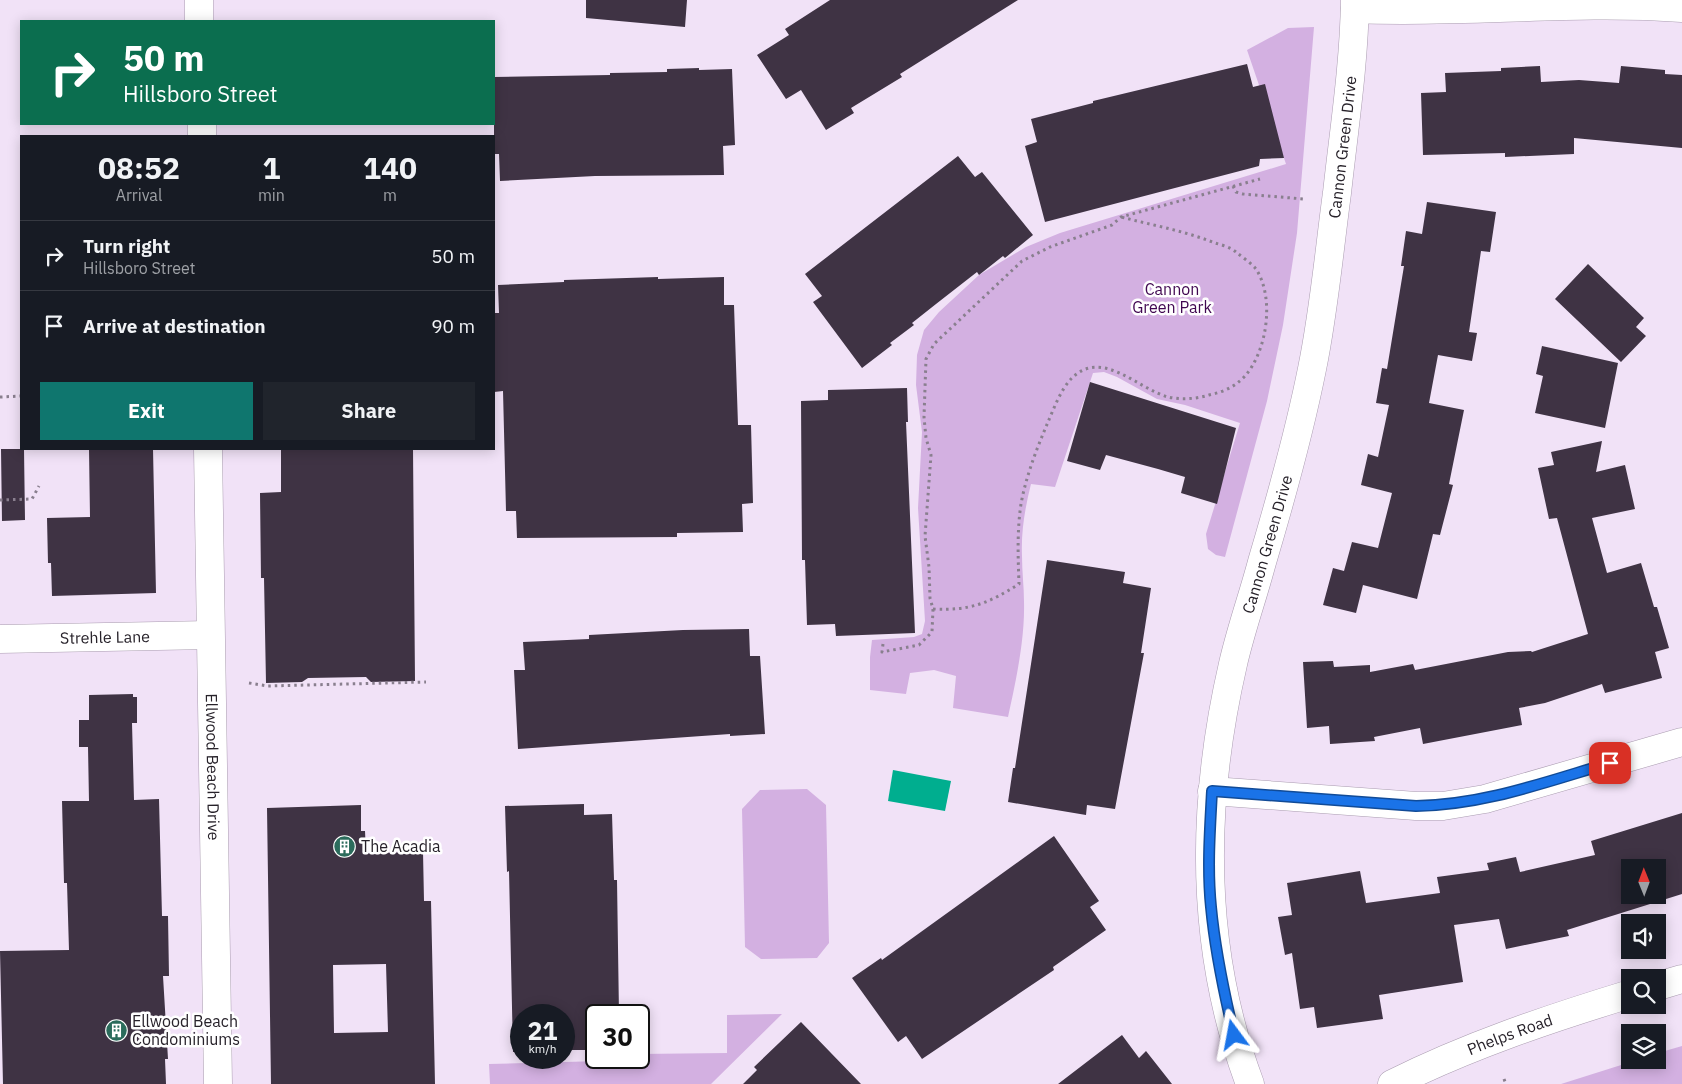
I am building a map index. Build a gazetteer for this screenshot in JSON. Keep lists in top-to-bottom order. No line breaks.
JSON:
{"streets":{"street":["Cannon Green Drive","Strehle Lane","Ellwood Beach Drive","Phelps Road"]},"crossings":[["Strehle Lane","Ellwood Beach Drive"]],"parks":["Cannon Green Park"],"places":{"building":["The Acadia","Ellwood Beach Condominiums"]},"north":"top","page":{"turn":["50 m","Hillsboro Street"],"eta":["08:52","Arrival","1","min","140","m"],"list":[{"name":"Turn right","note":"Hillsboro Street","value":"50 m"},{"name":"Arrive at destination","value":"90 m"}],"buttons":["Exit","Share"],"speed":"21 km/h","limit":"30"}}
